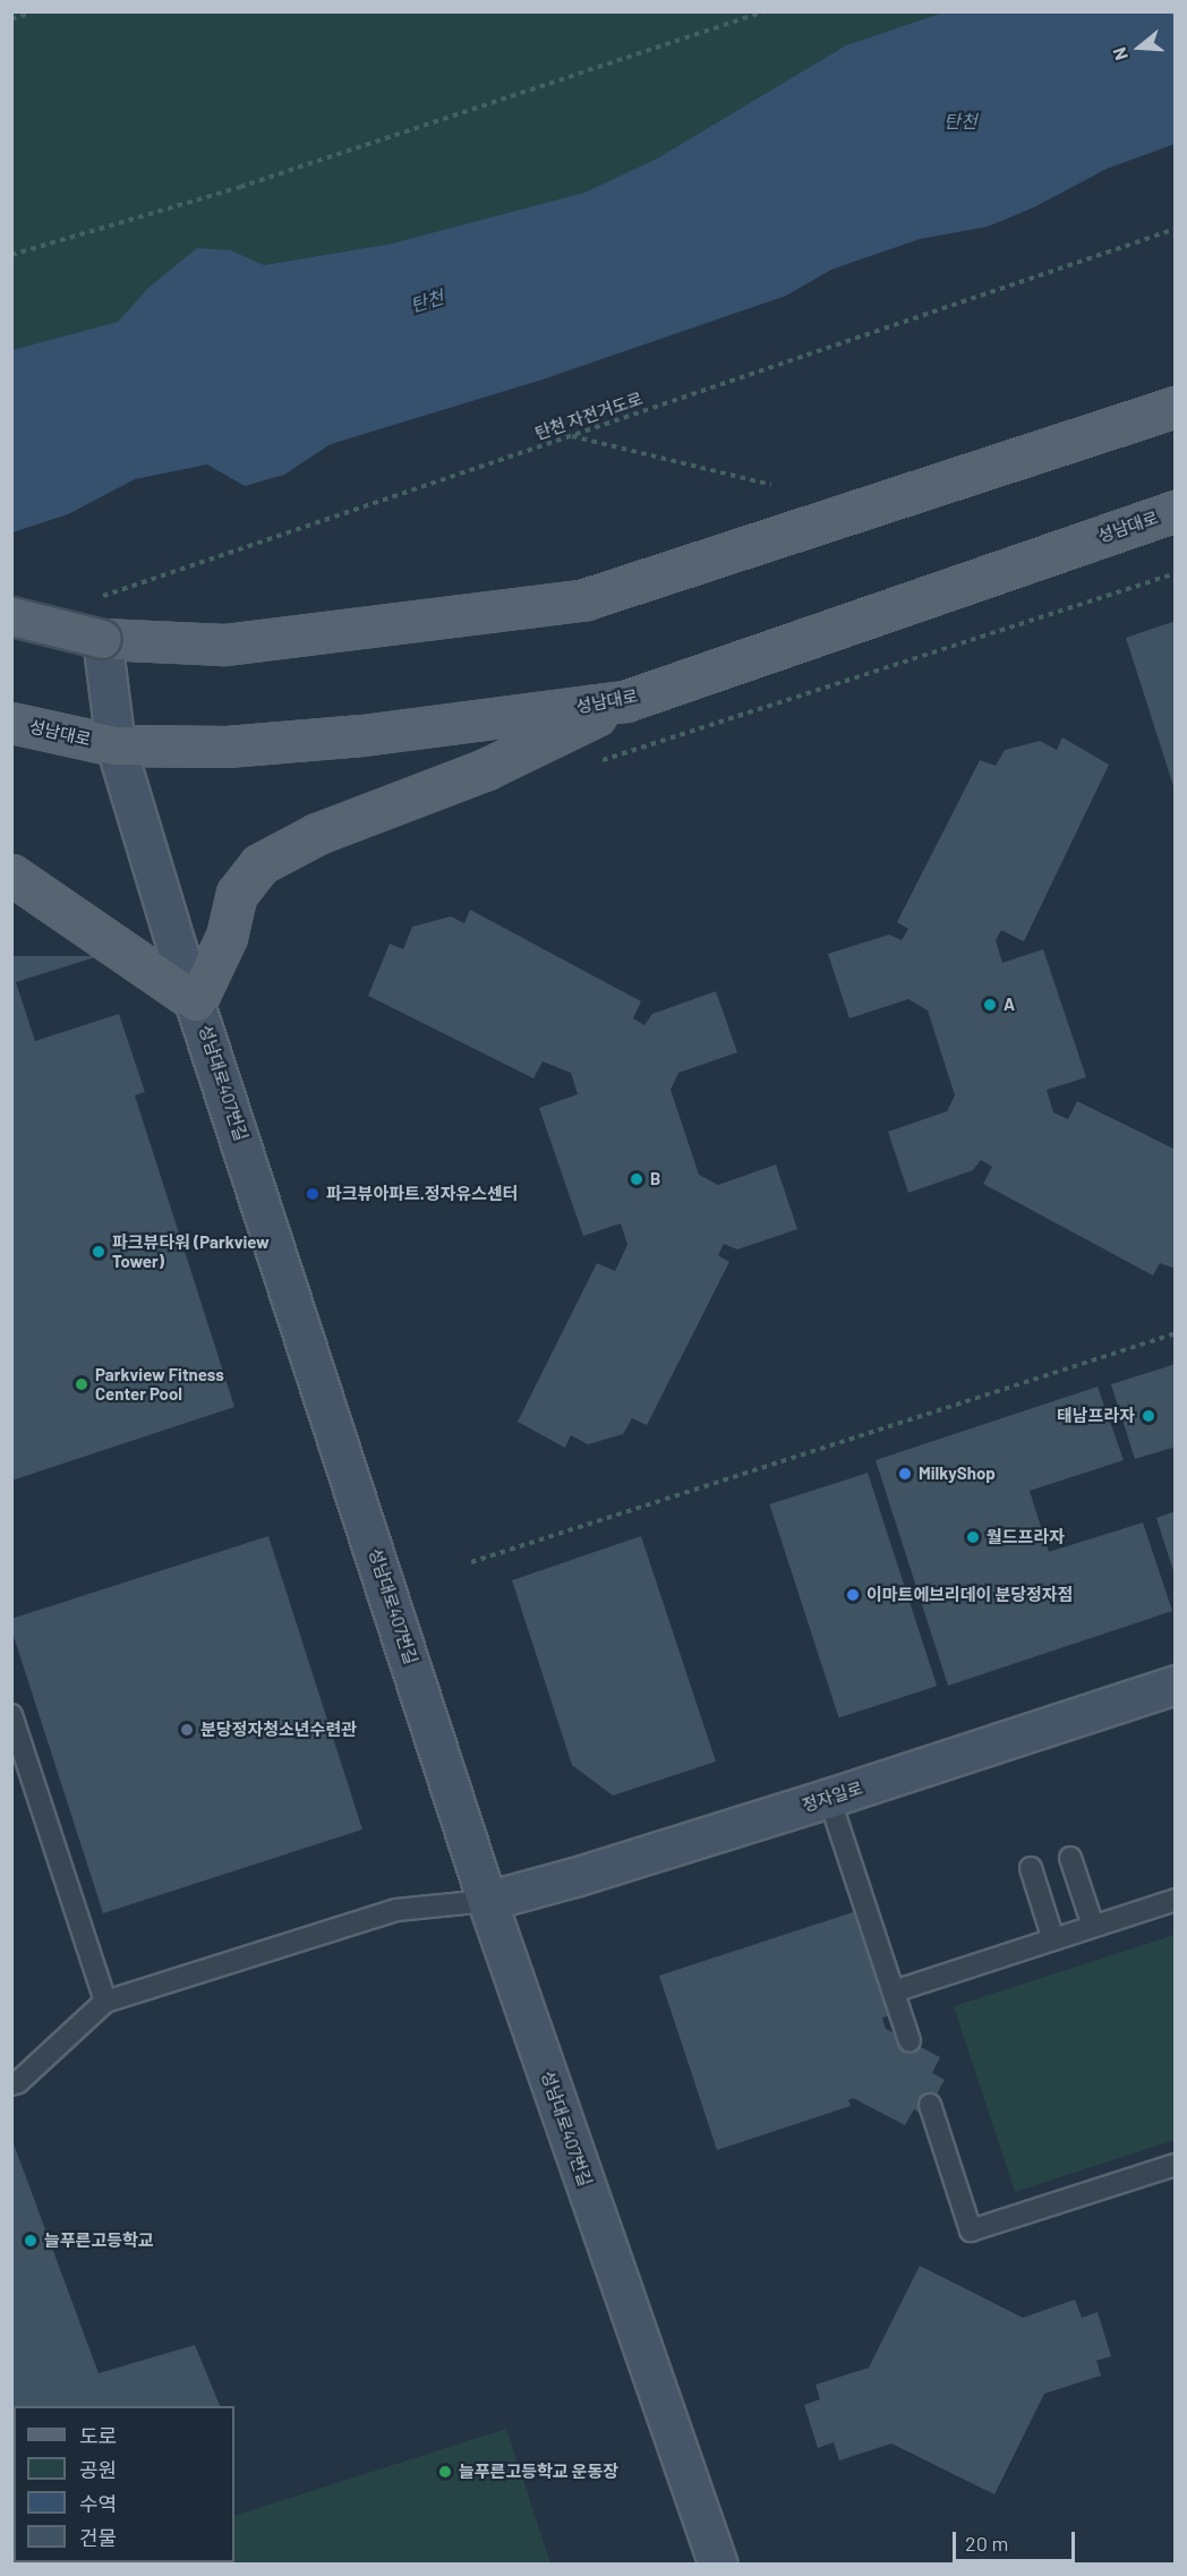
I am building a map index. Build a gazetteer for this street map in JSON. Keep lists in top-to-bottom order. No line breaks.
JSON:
{"streets":{"main road":["성남대로"],"street":["성남대로407번길","정자일로"],"path":["탄천 자전거도로"]},"crossings":[["성남대로","성남대로407번길"],["성남대로407번길","정자일로"]],"water":["탄천"],"places":["A","B","파크뷰아파트.정자유스센터","파크뷰타워 (Parkview Tower)","Parkview Fitness Center Pool","태남프라자","MilkyShop","월드프라자","이마트에브리데이 분당정자점","분당정자청소년수련관","늘푸른고등학교","늘푸른고등학교 운동장"],"legend":["도로","공원","수역","건물"],"scale_bar":"20 m","north":"left"}
